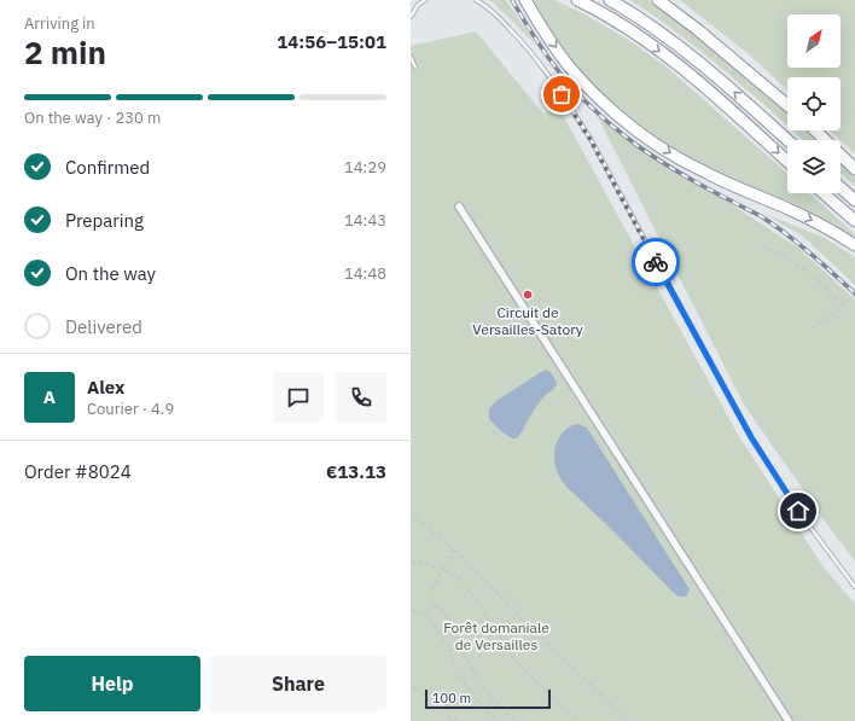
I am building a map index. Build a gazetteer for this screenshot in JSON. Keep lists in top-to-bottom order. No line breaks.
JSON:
{"parks":["Forêt domaniale de Versailles"],"places":["Circuit de Versailles-Satory"],"scale_bar":"100 m","north":"top right","page":{"heading":["2 min","Arriving in","14:56–15:01"],"panel":["Alex","Courier · 4.9","Order #8024","€13.13"],"bar":"On the way · 230 m","list":[["Confirmed","14:29"],["Preparing","14:43"],["On the way","14:48"],"Delivered"],"round":"A","buttons":["Help","Share"],"scale":"100 m"}}
